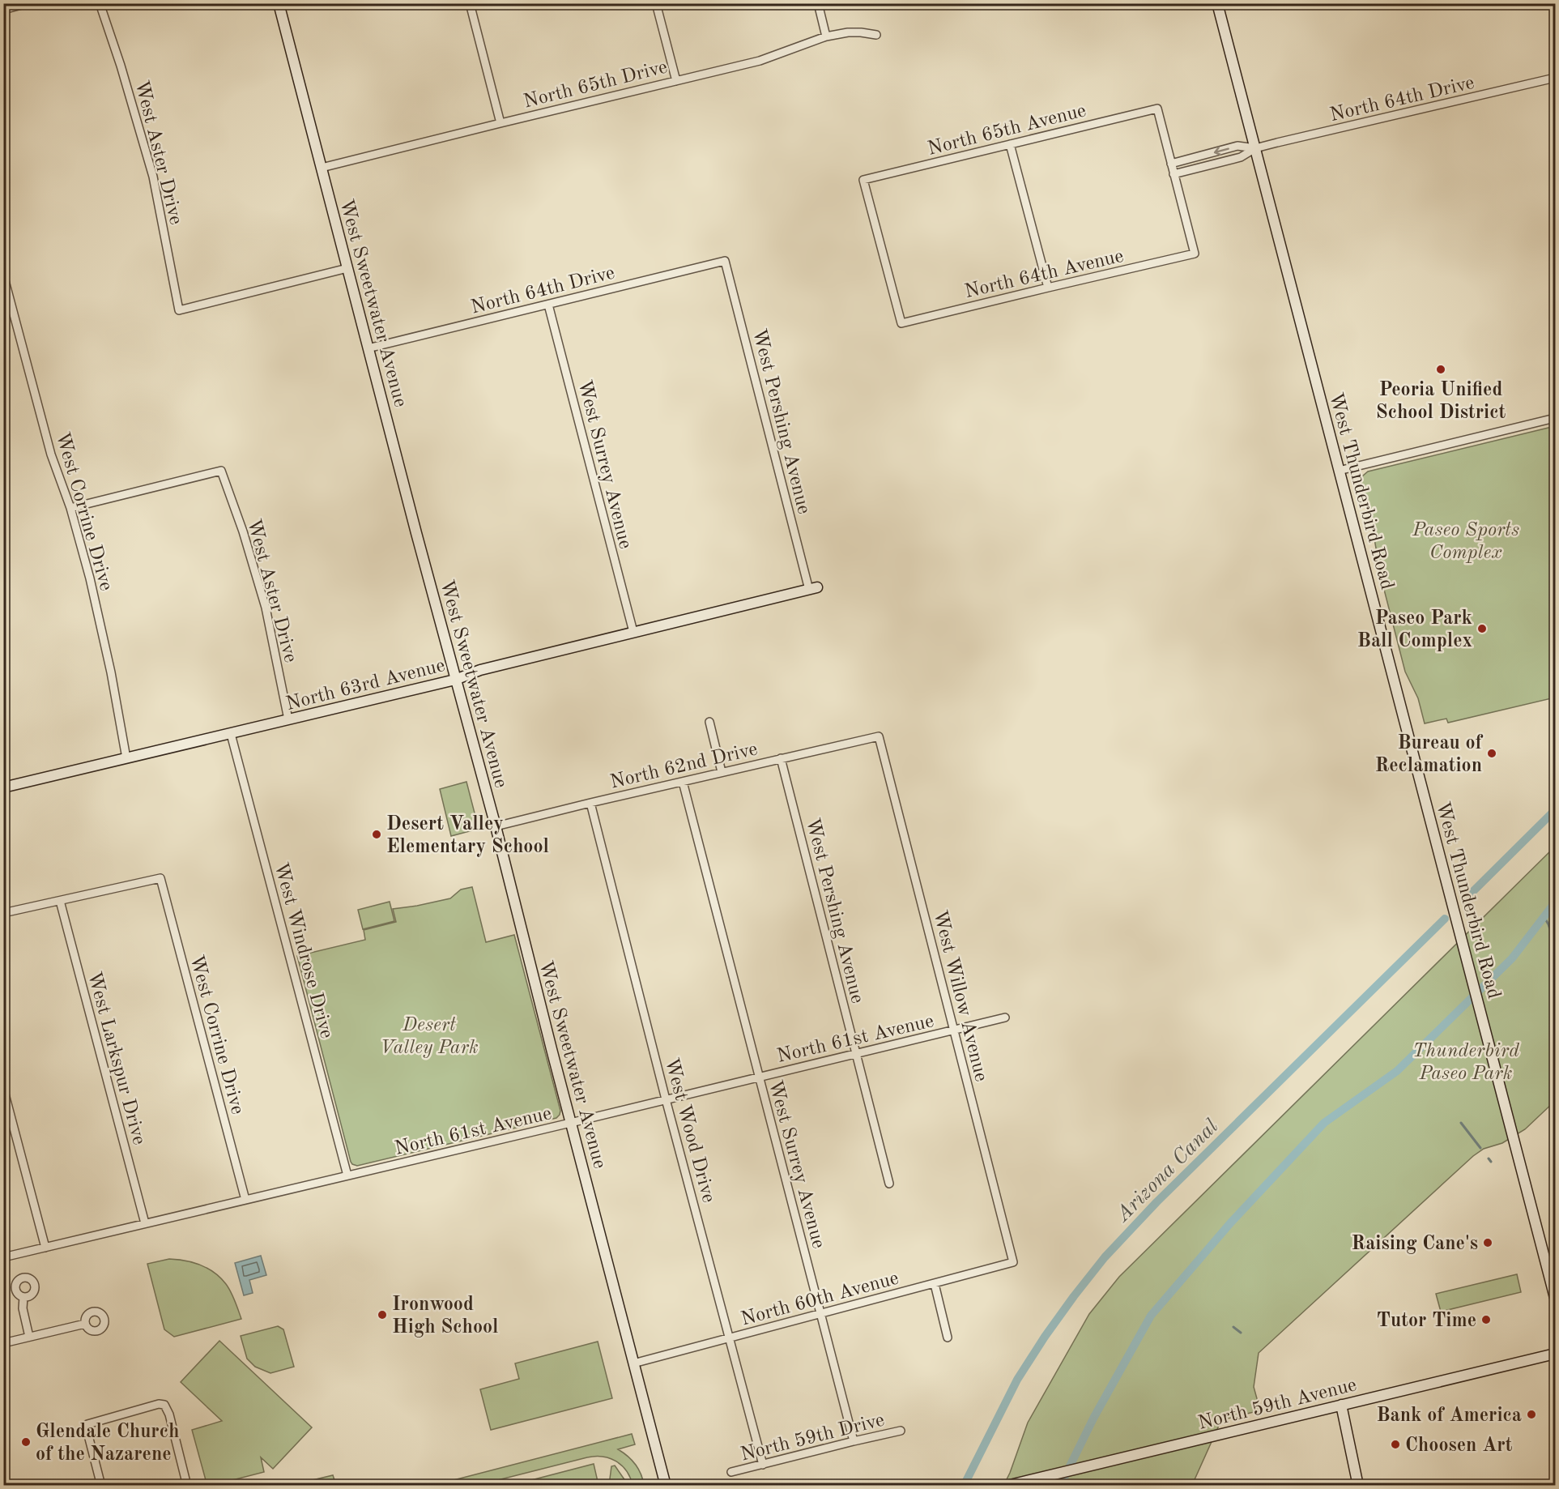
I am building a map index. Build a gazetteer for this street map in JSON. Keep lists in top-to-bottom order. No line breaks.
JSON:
{"streets":{"street":["North 65th Drive","North 64th Drive","North 65th Avenue","West Aster Drive","North 64th Avenue","West Sweetwater Avenue","West Pershing Avenue","West Surrey Avenue","West Thunderbird Road","West Corrine Drive","North 63rd Avenue","North 62nd Drive","West Windrose Drive","West Willow Avenue","North 61st Avenue","West Larkspur Drive","West Wood Drive","North 60th Avenue","North 59th Avenue","North 59th Drive"]},"crossings":[["North 65th Drive","West Sweetwater Avenue"],["North 64th Drive","North 65th Avenue"],["North 64th Drive","North 64th Avenue"],["North 64th Drive","West Sweetwater Avenue"],["North 64th Drive","West Pershing Avenue"],["North 64th Drive","West Surrey Avenue"],["North 64th Drive","West Thunderbird Road"],["North 65th Avenue","North 64th Avenue"],["West Aster Drive","West Sweetwater Avenue"],["West Aster Drive","West Corrine Drive"],["West Aster Drive","North 63rd Avenue"],["West Sweetwater Avenue","North 63rd Avenue"],["West Sweetwater Avenue","North 62nd Drive"],["West Sweetwater Avenue","North 61st Avenue"],["West Sweetwater Avenue","North 60th Avenue"],["West Pershing Avenue","North 63rd Avenue"],["West Pershing Avenue","North 62nd Drive"],["West Pershing Avenue","North 61st Avenue"],["West Surrey Avenue","North 63rd Avenue"],["West Surrey Avenue","North 62nd Drive"],["West Surrey Avenue","North 61st Avenue"],["West Surrey Avenue","North 60th Avenue"],["West Surrey Avenue","North 59th Drive"],["West Corrine Drive","North 63rd Avenue"],["West Corrine Drive","North 61st Avenue"],["West Corrine Drive","West Larkspur Drive"],["North 63rd Avenue","West Windrose Drive"],["North 62nd Drive","West Willow Avenue"],["North 62nd Drive","West Wood Drive"],["West Windrose Drive","North 61st Avenue"],["West Willow Avenue","North 61st Avenue"],["West Willow Avenue","North 60th Avenue"],["North 61st Avenue","West Larkspur Drive"],["North 61st Avenue","West Wood Drive"],["West Wood Drive","North 60th Avenue"],["West Wood Drive","North 59th Drive"]],"water":["Arizona Canal"],"parks":["Paseo Sports Complex","Desert Valley Park","Thunderbird Paseo Park"],"places":["Peoria Unified School District","Paseo Park Ball Complex","Bureau of Reclamation","Desert Valley Elementary School","Raising Cane's","Ironwood High School","Tutor Time","Bank of America","Glendale Church of the Nazarene","Choosen Art"]}
